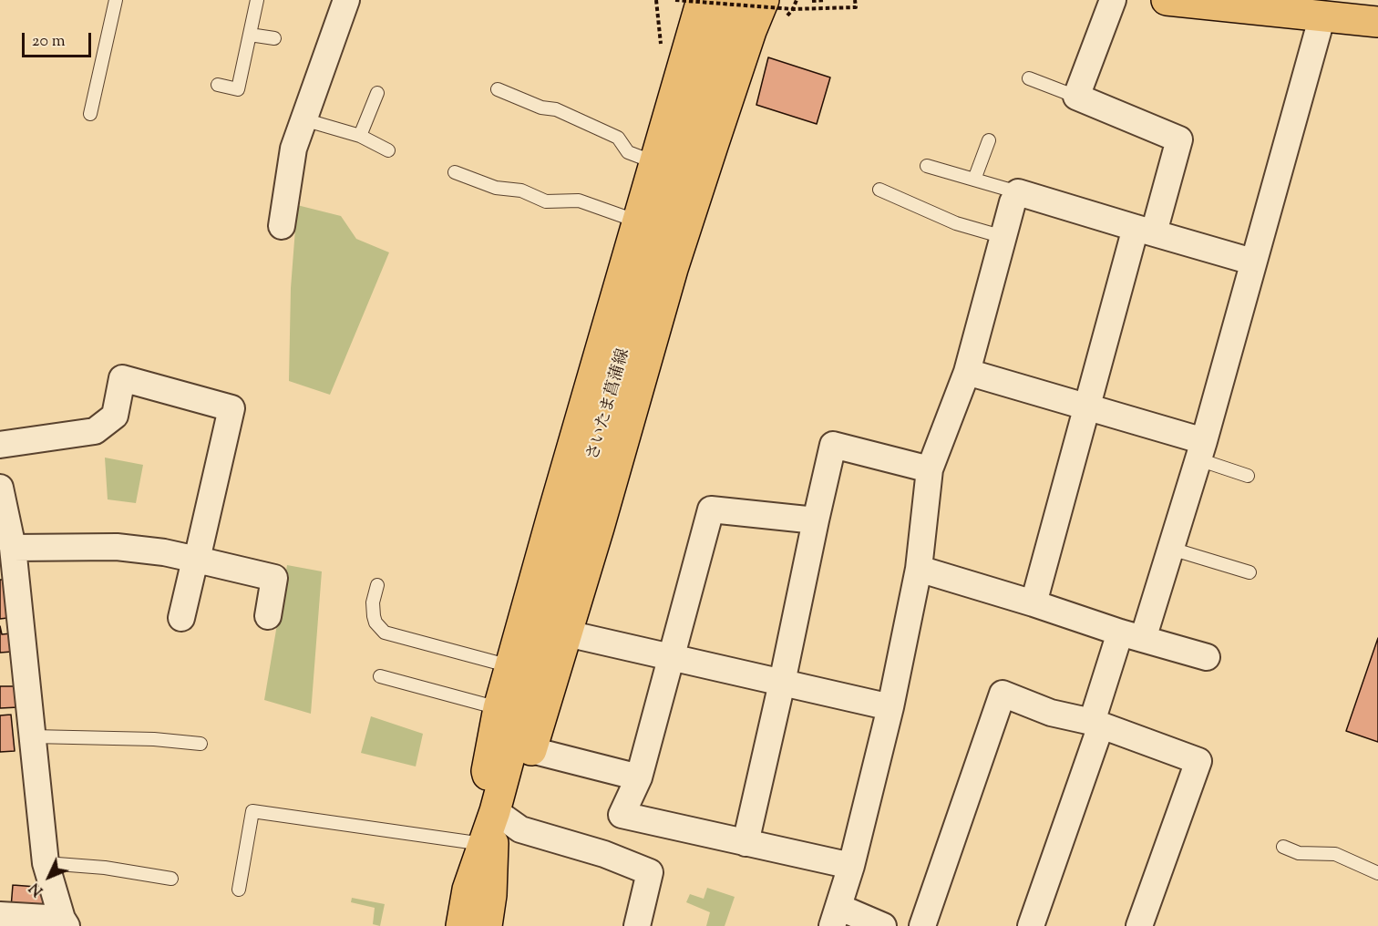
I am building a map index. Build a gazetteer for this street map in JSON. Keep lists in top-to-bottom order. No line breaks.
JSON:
{"streets":{"main road":["さいたま菖蒲線"]},"scale_bar":"20 m","north":"bottom left"}
